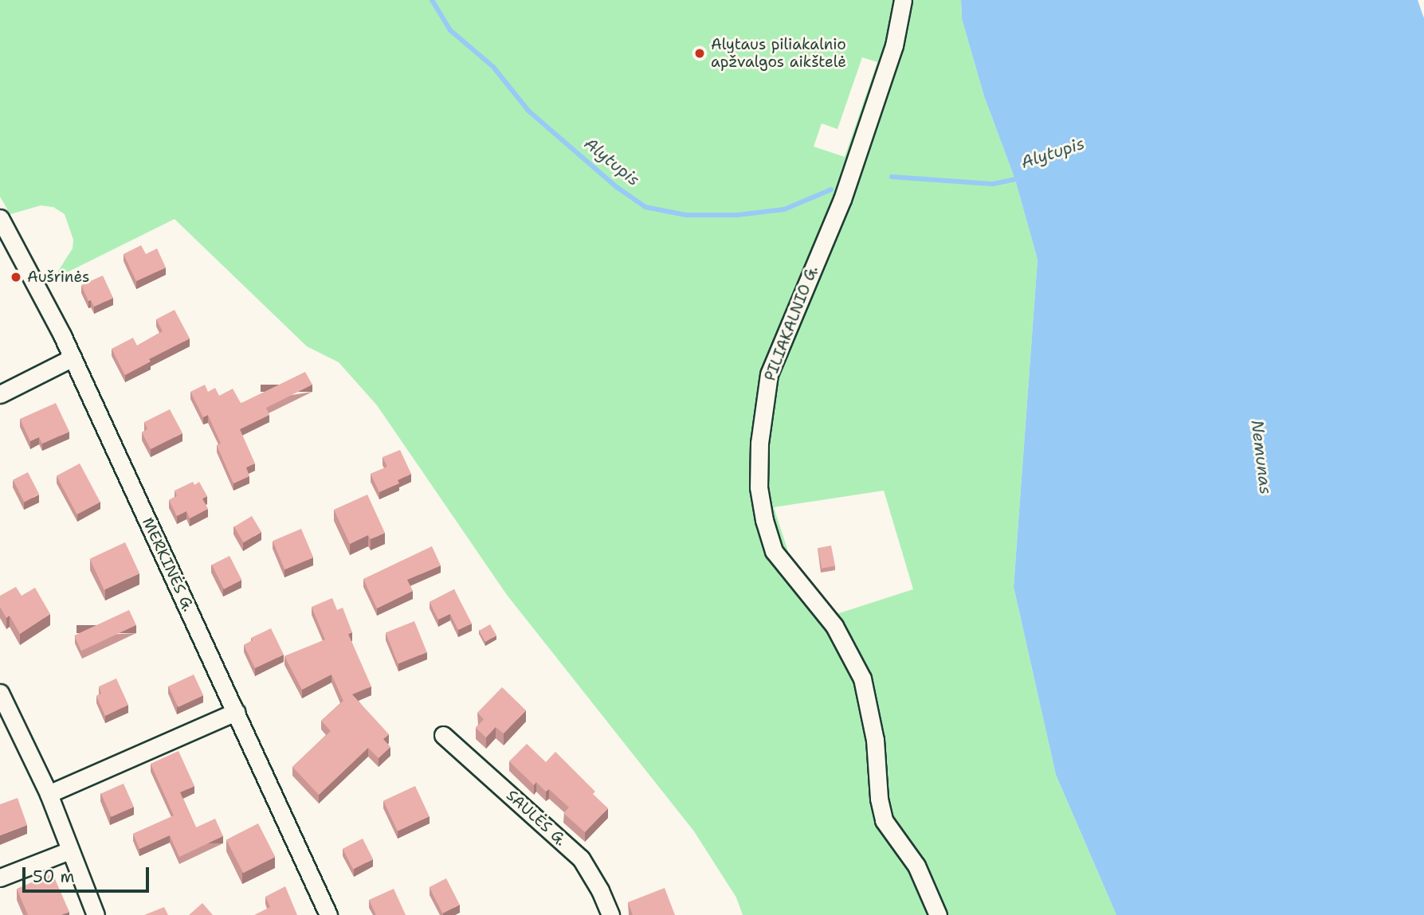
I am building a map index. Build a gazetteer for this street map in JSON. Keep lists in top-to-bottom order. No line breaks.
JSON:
{"streets":{"street":["PILIAKALNIO G.","MERKINĖS G.","SAULĖS G."]},"water":["Alytupis","Nemunas"],"places":["Alytaus piliakalnio apžvalgos aikštelė","Aušrinės"],"scale_bar":"50 m"}
